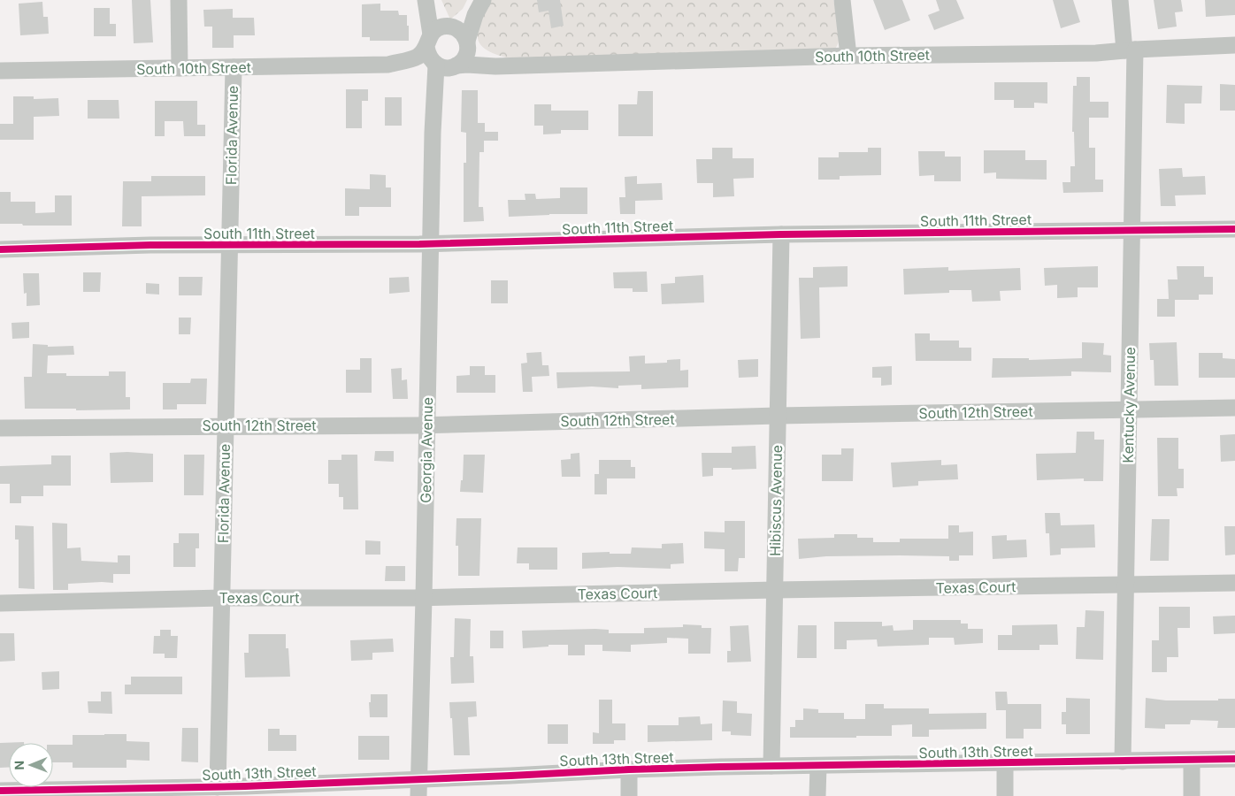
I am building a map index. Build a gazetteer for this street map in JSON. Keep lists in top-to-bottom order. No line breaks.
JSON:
{"streets":{"street":["South 10th Street","Florida Avenue","South 11th Street","Kentucky Avenue","South 12th Street","Georgia Avenue","Hibiscus Avenue","Texas Court","South 13th Street"]},"crossings":[["South 10th Street","Florida Avenue"],["South 10th Street","Kentucky Avenue"],["South 10th Street","Georgia Avenue"],["Florida Avenue","South 11th Street"],["Florida Avenue","South 12th Street"],["Florida Avenue","Texas Court"],["Florida Avenue","South 13th Street"],["South 11th Street","Kentucky Avenue"],["South 11th Street","Georgia Avenue"],["South 11th Street","Hibiscus Avenue"],["Kentucky Avenue","South 12th Street"],["Kentucky Avenue","Texas Court"],["Kentucky Avenue","South 13th Street"],["South 12th Street","Georgia Avenue"],["South 12th Street","Hibiscus Avenue"],["Georgia Avenue","Texas Court"],["Georgia Avenue","South 13th Street"],["Hibiscus Avenue","Texas Court"],["Hibiscus Avenue","South 13th Street"]],"north":"left"}
